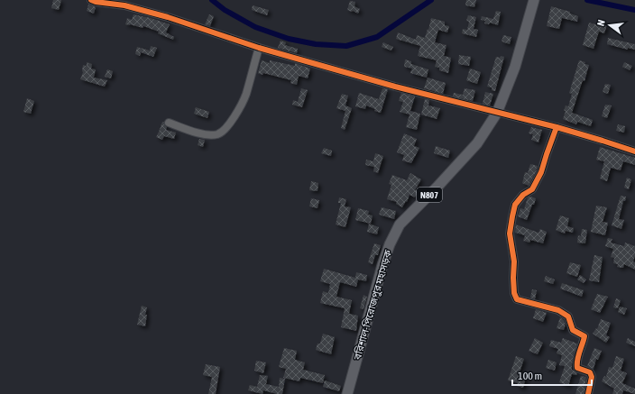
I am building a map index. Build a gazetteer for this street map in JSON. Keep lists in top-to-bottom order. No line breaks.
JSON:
{"streets":{"highway":["N807","বরিশাল-পিরোজপুর মহাসড়ক"]},"scale_bar":"100 m","north":"left"}
